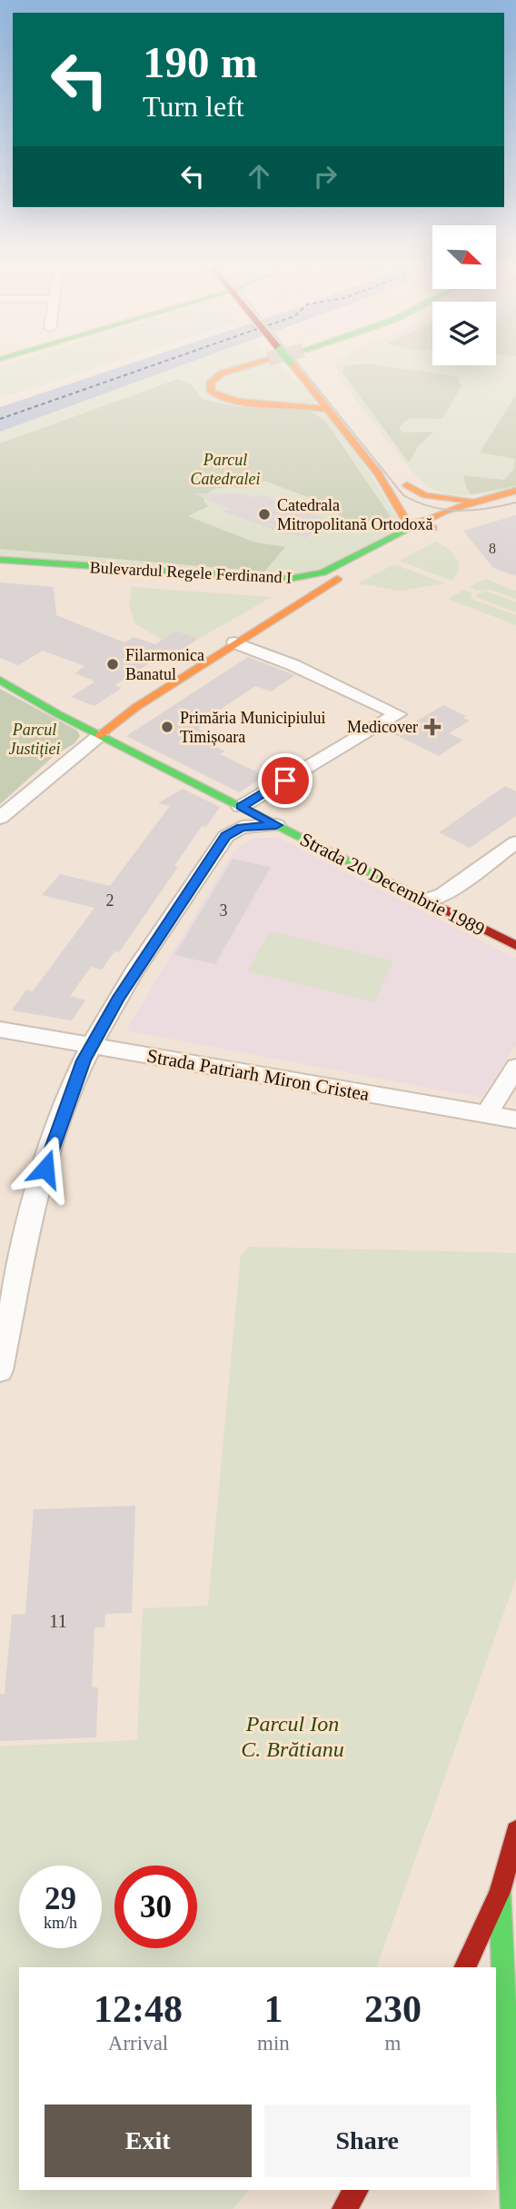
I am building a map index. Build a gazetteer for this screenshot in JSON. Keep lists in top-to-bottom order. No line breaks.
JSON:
{"streets":{"main road":["Bulevardul Regele Ferdinand I","Strada 20 Decembrie 1989"],"street":["Strada Patriarh Miron Cristea"]},"parks":["Parcul Catedralei","Parcul Justiției","Parcul Ion C. Brătianu"],"places":{"other":["Catedrala Mitropolitană Ortodoxă","Filarmonica Banatul","Primăria Municipiului Timișoara"],"health":["Medicover"]},"house_numbers":["8","2","3","11"],"north":"bottom right","page":{"turn":["190 m","Turn left"],"speed":"29 km/h","limit":"30","eta":["12:48","Arrival","1","min","230","m"],"buttons":["Exit","Share"]}}
